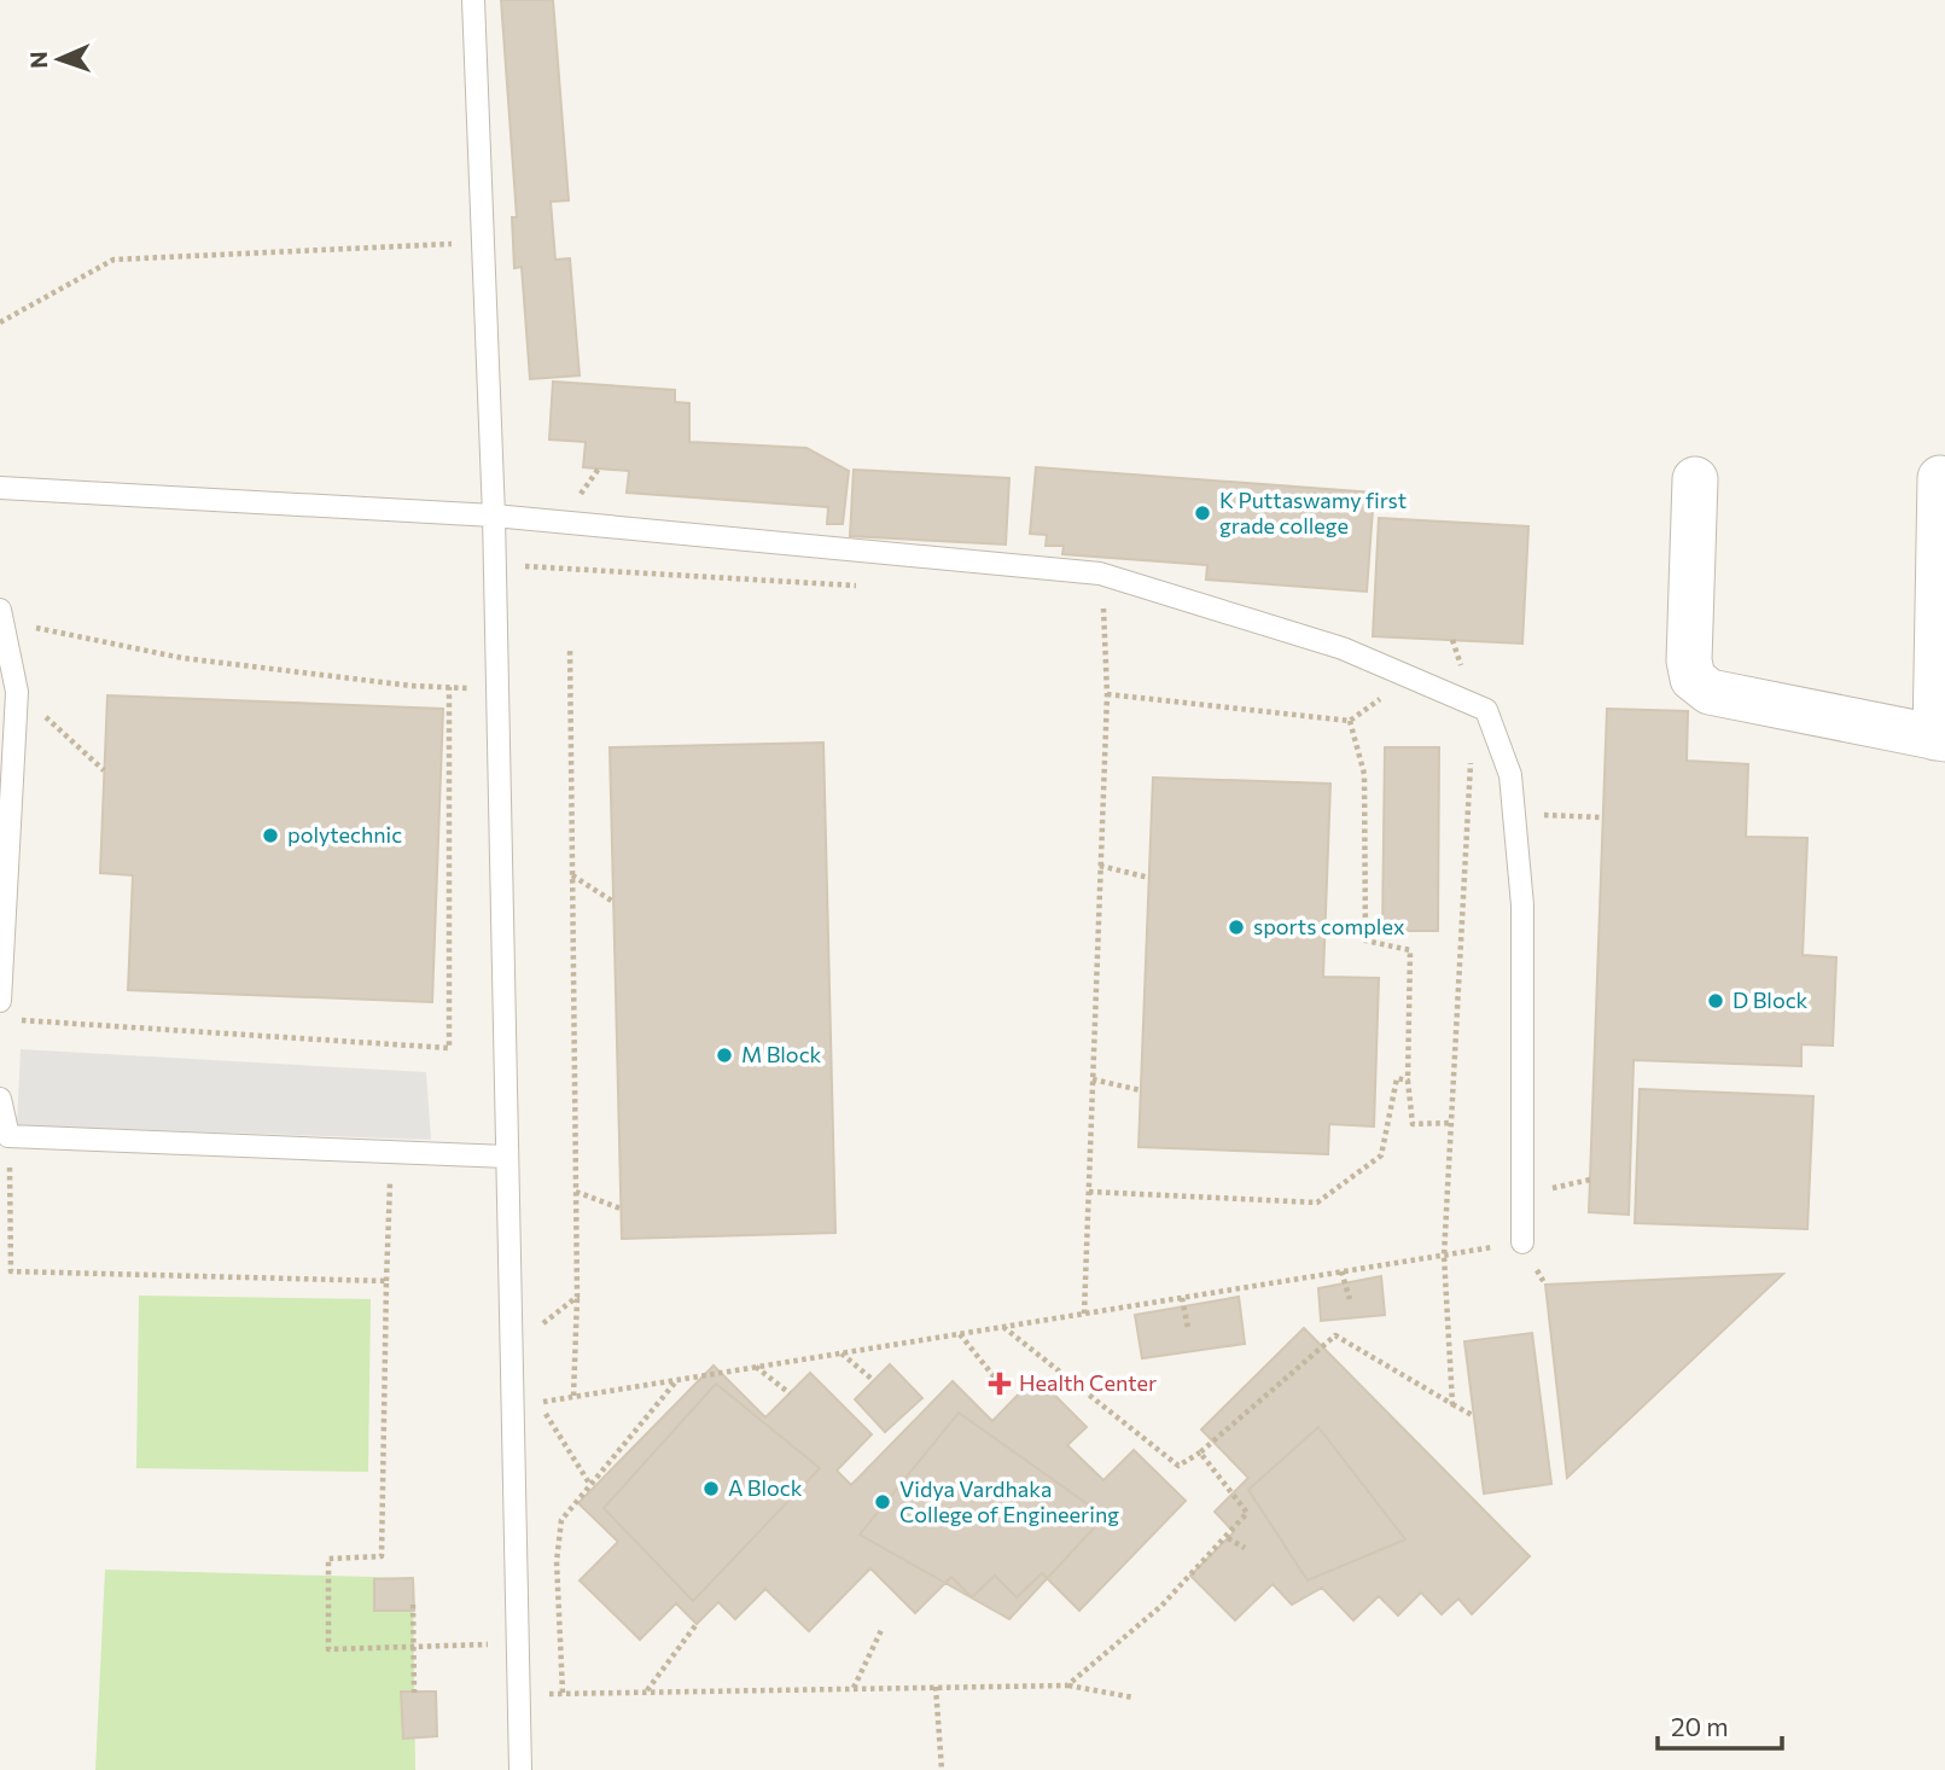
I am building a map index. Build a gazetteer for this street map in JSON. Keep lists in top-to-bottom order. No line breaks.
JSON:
{"places":{"other":["K Puttaswamy first grade college","polytechnic","sports complex","D Block","M Block","A Block","Vidya Vardhaka College of Engineering"],"health":["Health Center"]},"scale_bar":"20 m","north":"left"}
